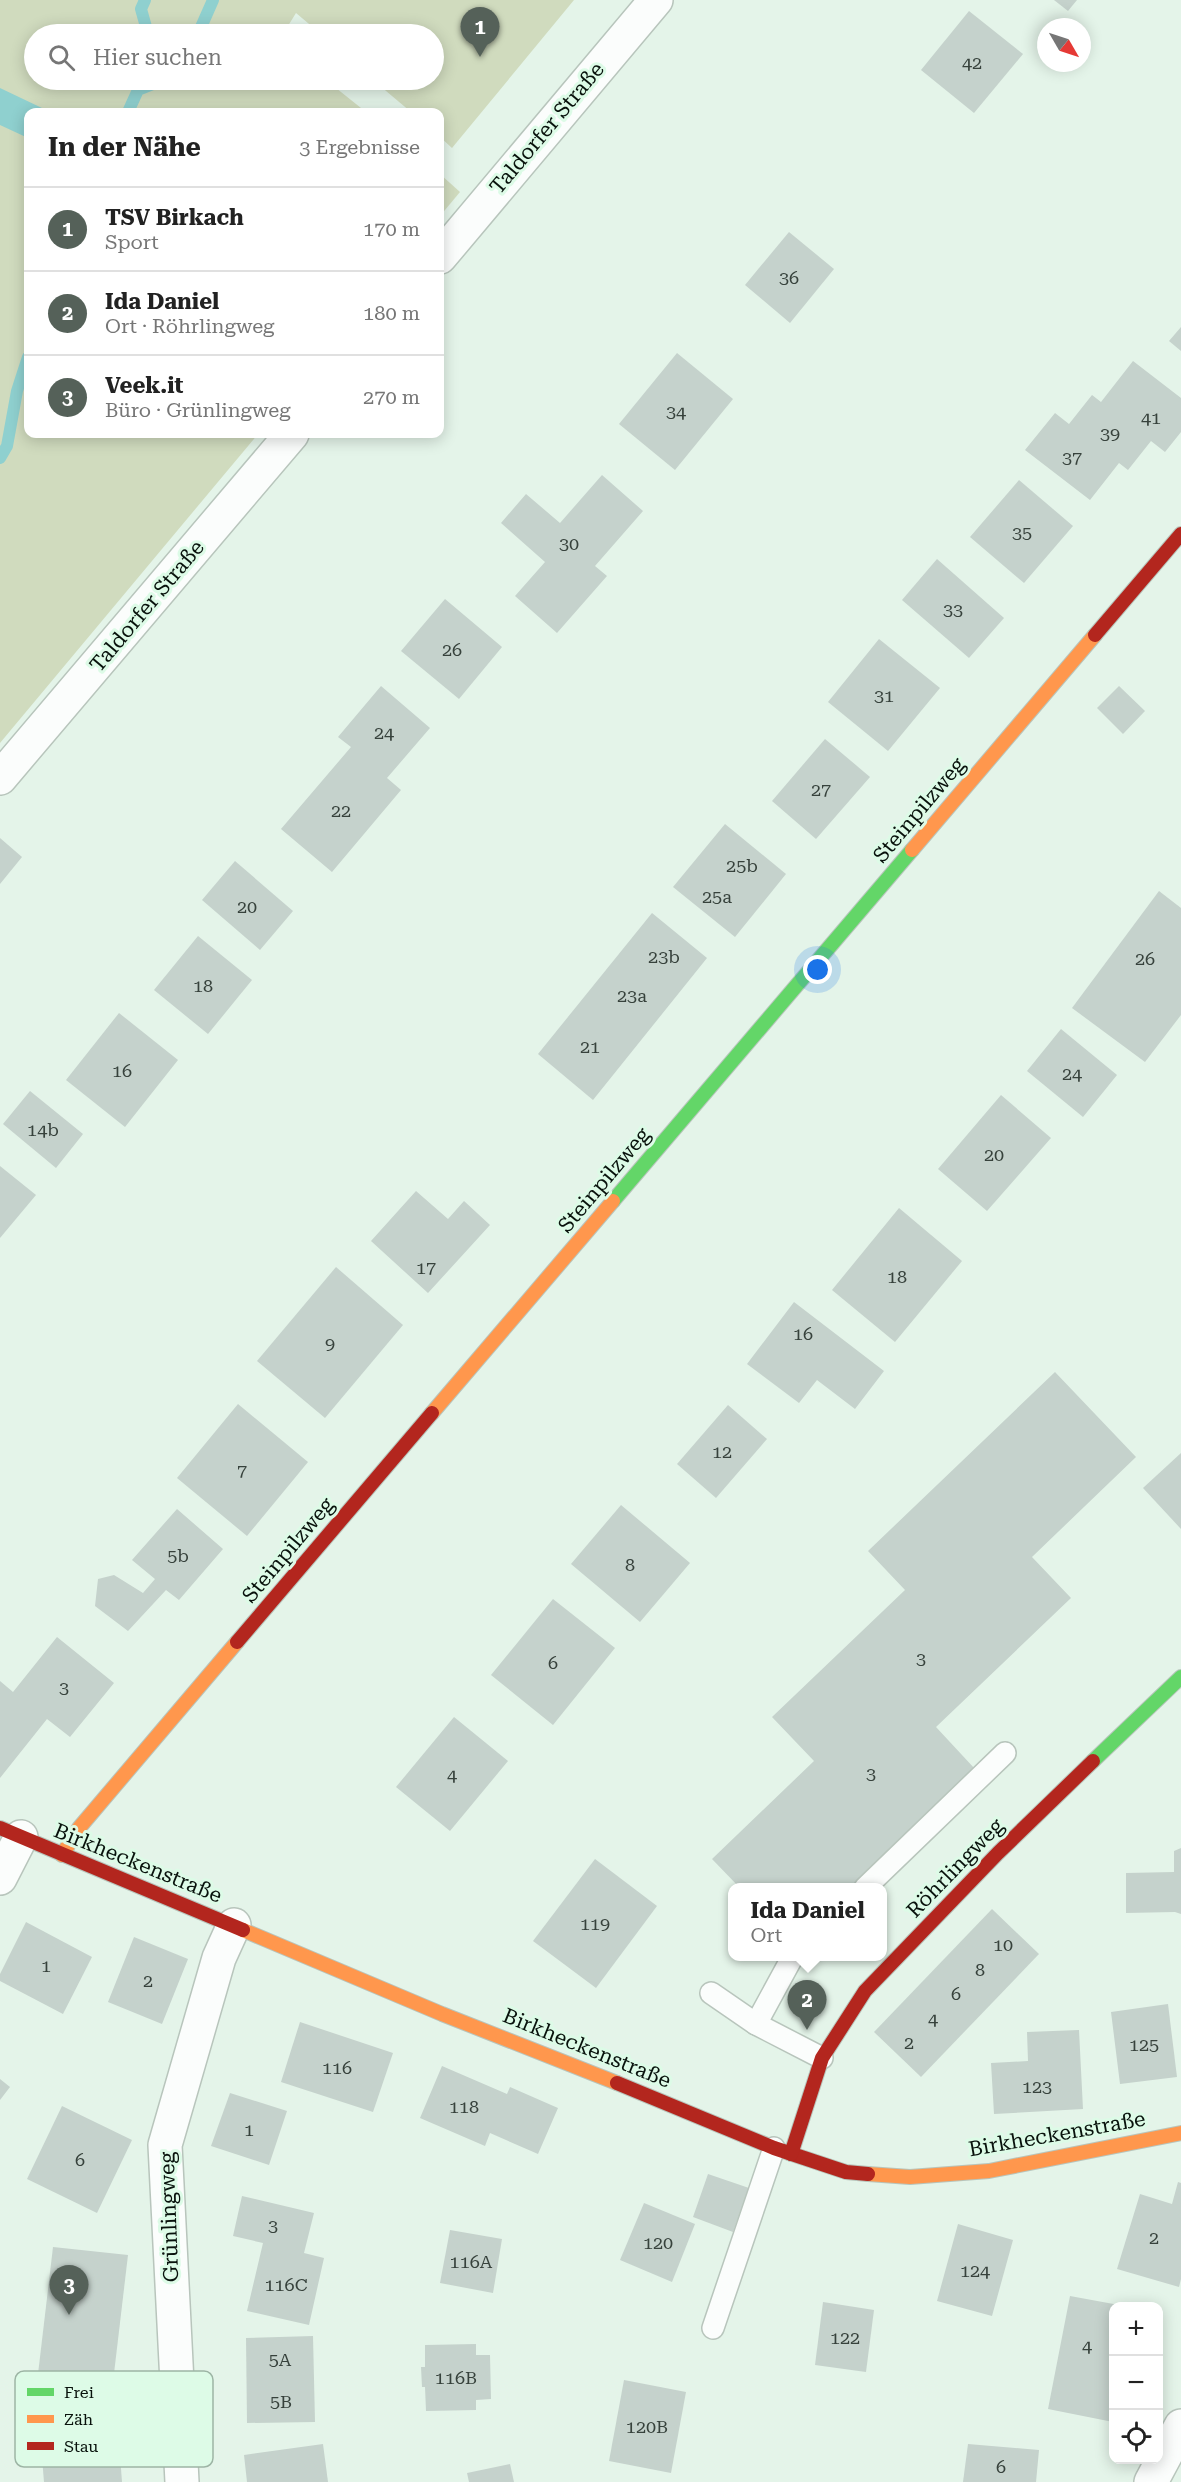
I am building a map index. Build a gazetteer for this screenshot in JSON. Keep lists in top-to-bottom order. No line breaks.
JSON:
{"streets":{"street":["Taldorfer Straße","Steinpilzweg","Birkheckenstraße","Röhrlingweg","Grünlingweg"]},"crossings":[["Steinpilzweg","Birkheckenstraße"],["Birkheckenstraße","Röhrlingweg"],["Birkheckenstraße","Grünlingweg"]],"house_numbers":["42","36","34","41","39","37","35","30","33","26","31","24","27","22","25b","25a","20","23b","26","18","23a","21","16","24","14b","20","17","18","16","9","12","7","5b","8","3","6","3","3","4","119","10","1","8","2","6","4","2","125","116","123","118","1","6","3","2","120","116A","124","116C","122","4","5A","116B","5B","120B","6"],"legend":["Frei","Zäh","Stau"],"north":"bottom right","page":{"pins":["1","2","3"],"search":"Hier suchen","heading":["In der Nähe","3 Ergebnisse"],"list":[{"mark":"1","name":"TSV Birkach","note":"Sport","value":"170 m"},{"mark":"2","name":"Ida Daniel","note":"Ort · Röhrlingweg","value":"180 m"},{"mark":"3","name":"Veek.it","note":"Büro · Grünlingweg","value":"270 m"}],"popup":["Ida Daniel","Ort"],"map_buttons":["+","−"]}}
